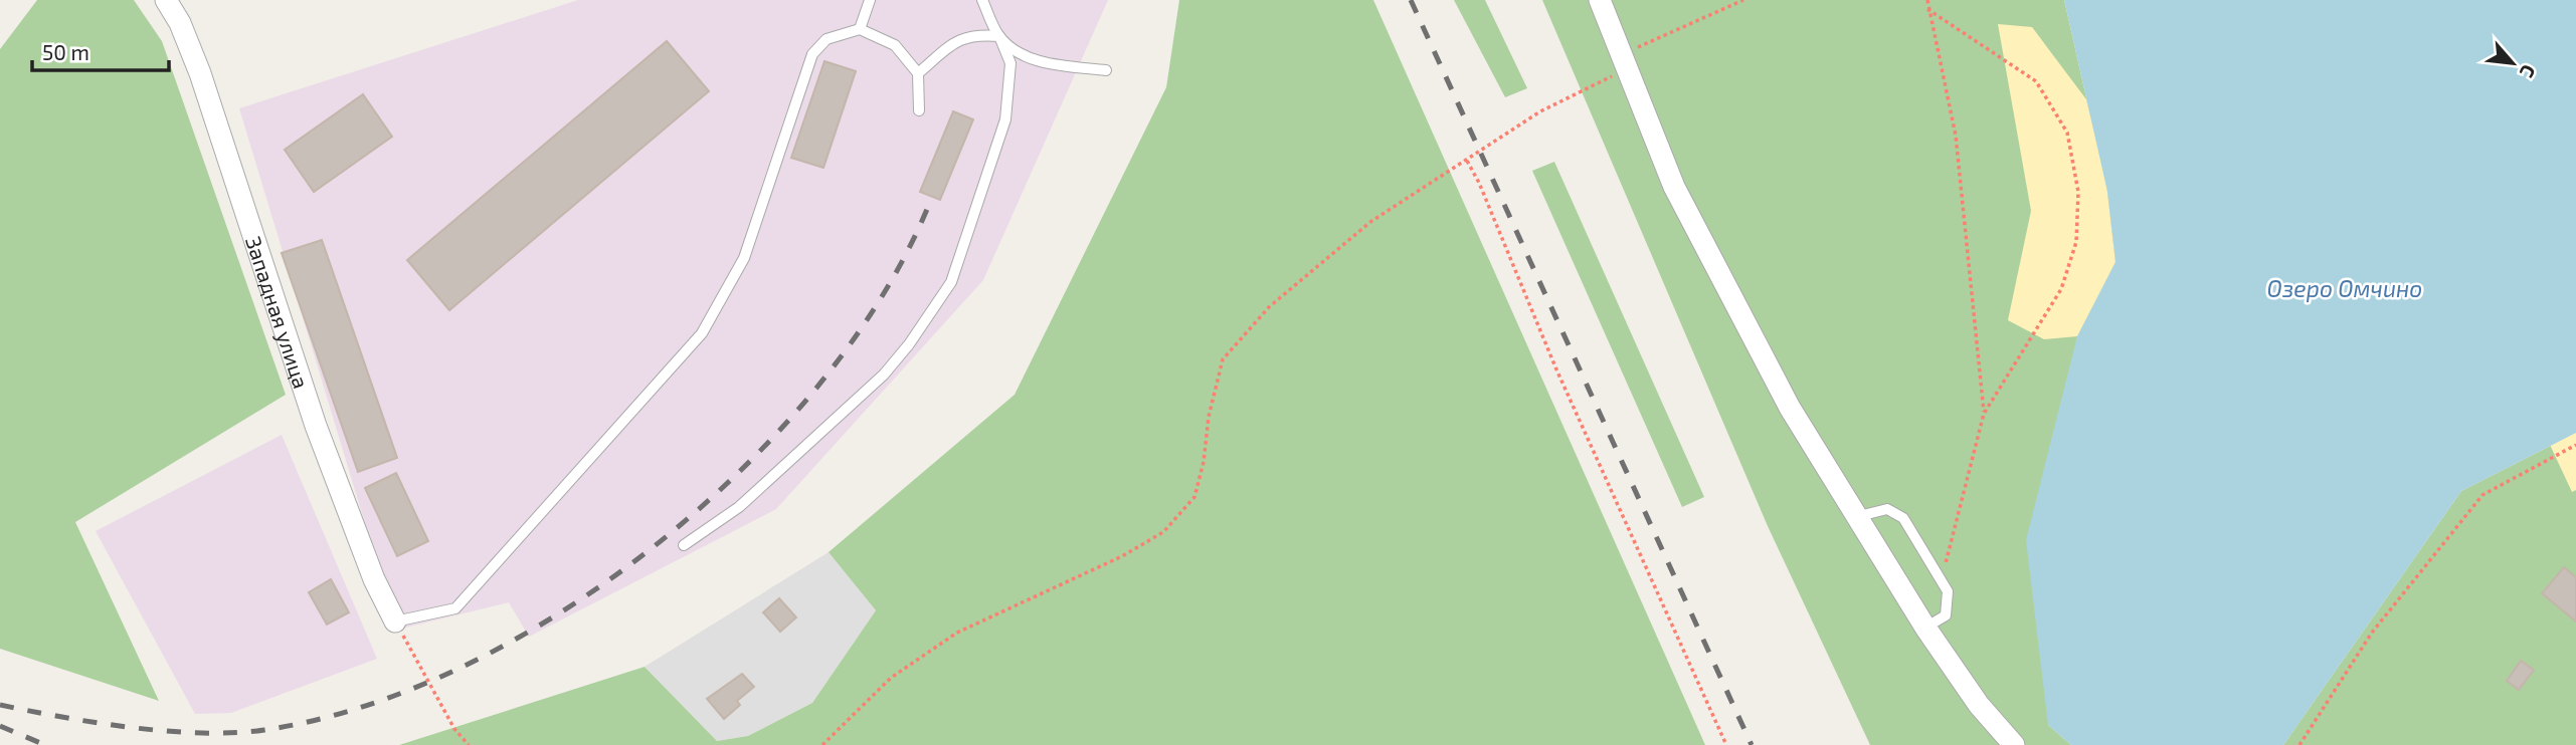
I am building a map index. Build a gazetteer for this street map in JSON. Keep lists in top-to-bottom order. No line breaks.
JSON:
{"streets":{"street":["Западная улица"]},"water":["Озеро Омчино"],"scale_bar":"50 m","north":"bottom right"}
